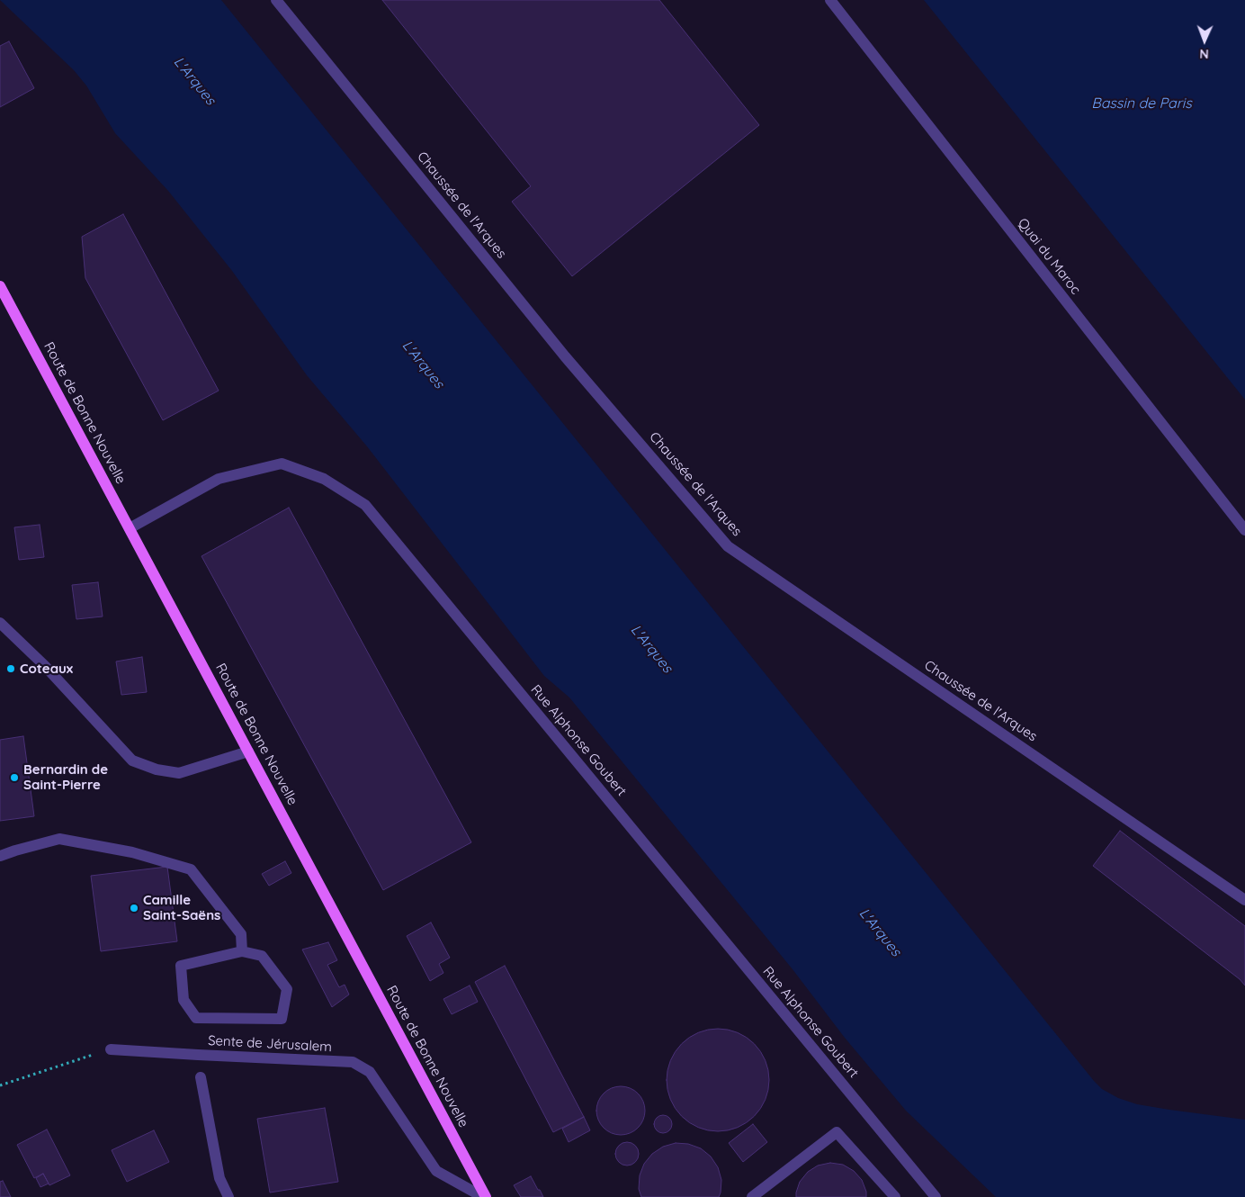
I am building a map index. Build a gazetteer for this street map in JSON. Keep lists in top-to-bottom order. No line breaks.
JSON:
{"streets":{"main road":["Route de Bonne Nouvelle"],"street":["Chaussée de l'Arques","Quai du Maroc","Rue Alphonse Goubert","Sente de Jérusalem"]},"crossings":[["Route de Bonne Nouvelle","Rue Alphonse Goubert"]],"water":["L'Arques","Bassin de Paris"],"places":["Coteaux","Bernardin de Saint-Pierre","Camille Saint-Saëns"],"north":"bottom"}
